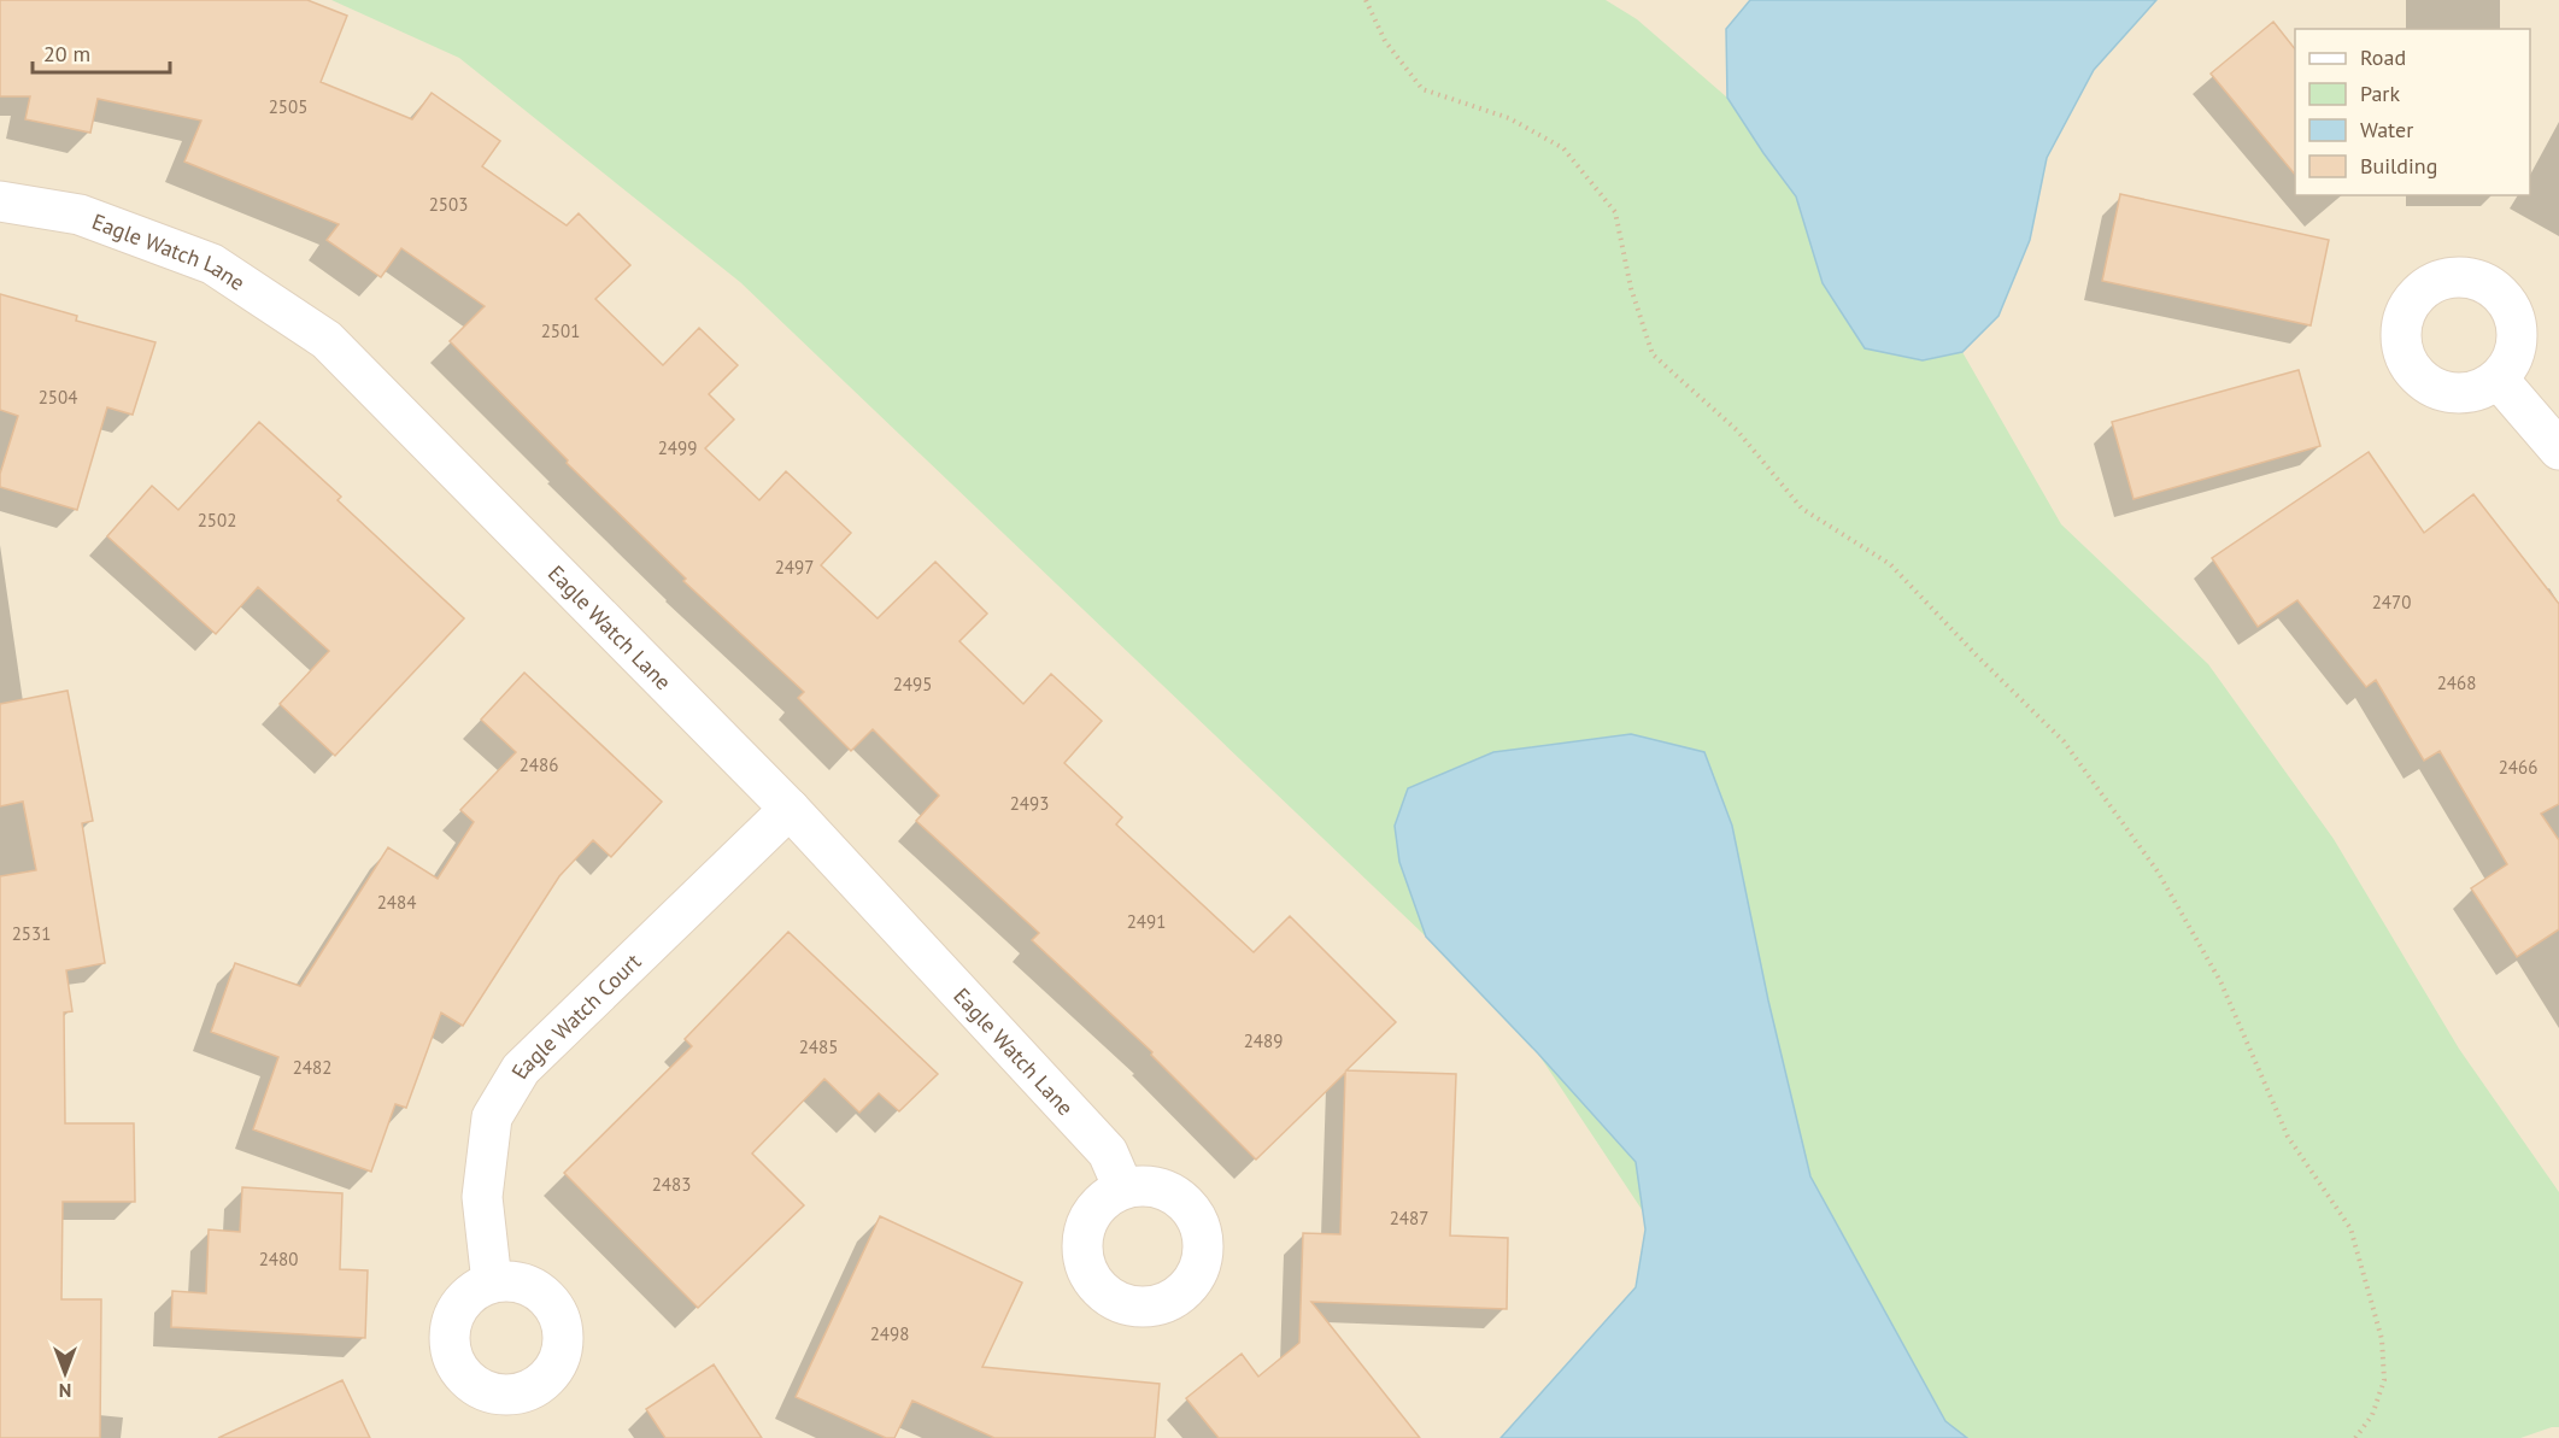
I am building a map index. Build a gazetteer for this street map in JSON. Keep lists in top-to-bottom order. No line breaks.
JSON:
{"streets":{"street":["Eagle Watch Lane","Eagle Watch Court"]},"crossings":[["Eagle Watch Lane","Eagle Watch Court"]],"house_numbers":["2505","2503","2501","2504","2499","2502","2497","2470","2468","2495","2486","2466","2493","2484","2491","2531","2489","2485","2482","2483","2487","2480","2498"],"legend":["Road","Park","Water","Building"],"scale_bar":"20 m","north":"bottom"}
